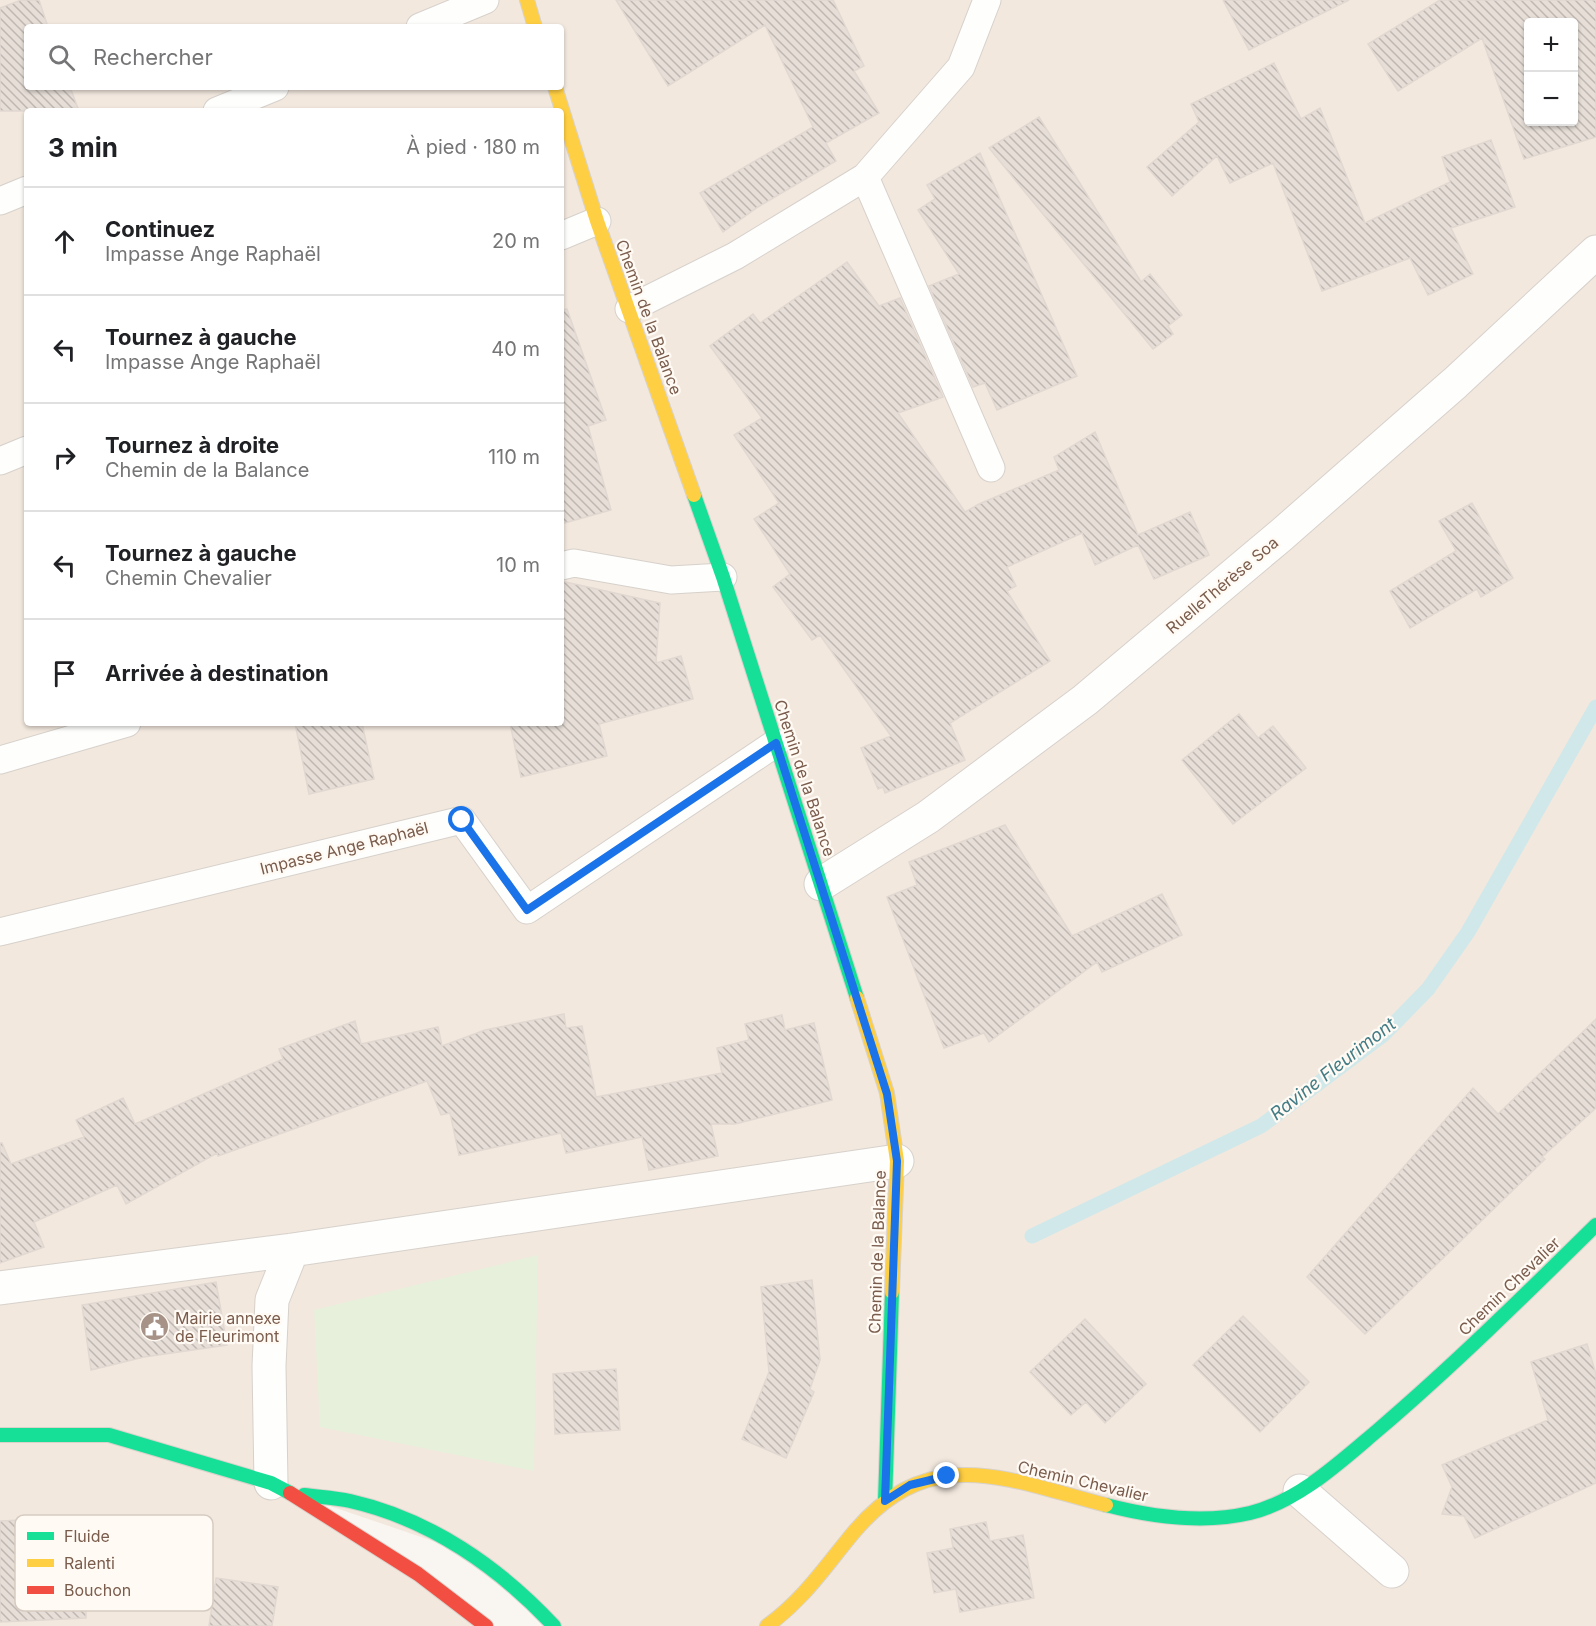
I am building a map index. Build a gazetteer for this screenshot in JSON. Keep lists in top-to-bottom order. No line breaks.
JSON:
{"streets":{"street":["Chemin de la Balance","RuelleThérèse Soa","Chemin Chevalier"],"lane":["Impasse Ange Raphaël"]},"crossings":[["Chemin de la Balance","RuelleThérèse Soa"],["Chemin de la Balance","Impasse Ange Raphaël"],["Chemin de la Balance","Chemin Chevalier"]],"water":["Ravine Fleurimont"],"places":{"public building":["Mairie annexe de Fleurimont"]},"legend":["Fluide","Ralenti","Bouchon"],"page":{"map_buttons":["+","−"],"search":"Rechercher","heading":["3 min","À pied · 180 m"],"list":[["Continuez","Impasse Ange Raphaël","20 m"],["Tournez à gauche","Impasse Ange Raphaël","40 m"],["Tournez à droite","Chemin de la Balance","110 m"],["Tournez à gauche","Chemin Chevalier","10 m"],"Arrivée à destination"]}}
